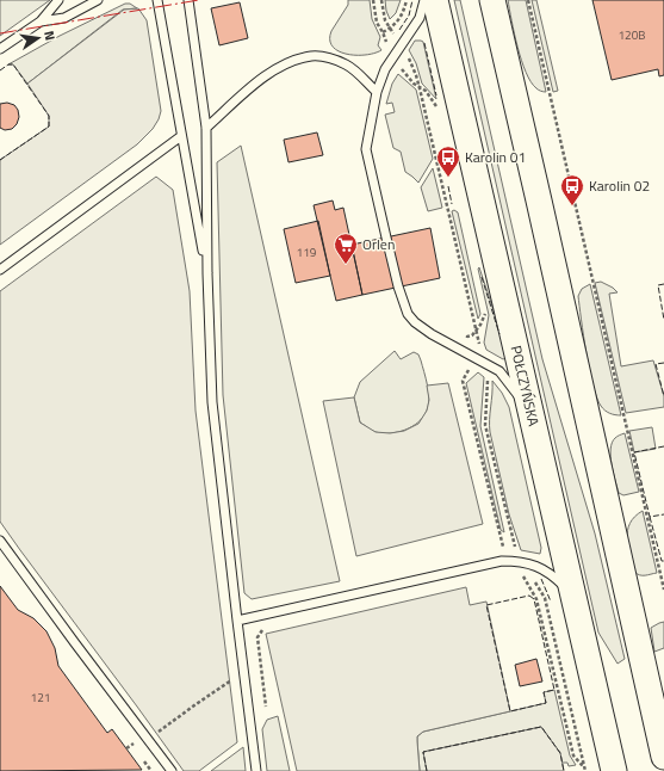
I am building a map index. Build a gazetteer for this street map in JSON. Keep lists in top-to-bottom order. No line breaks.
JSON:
{"streets":{"main road":["POŁCZYŃSKA"]},"places":{"bus stop":["Karolin 01","Karolin 02"],"supermarket":["Orlen"]},"house_numbers":["120B","119","121"],"north":"right"}
